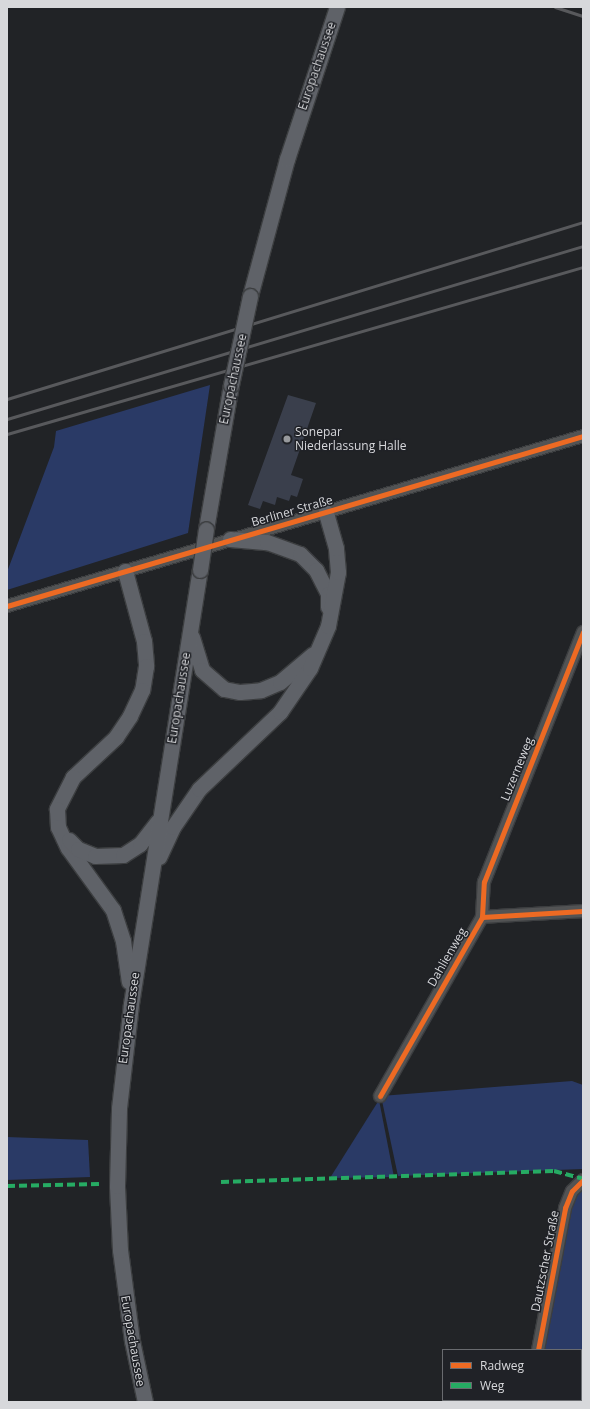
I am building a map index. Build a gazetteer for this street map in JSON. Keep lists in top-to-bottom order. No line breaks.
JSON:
{"streets":{"main road":["Europachaussee"],"street":["Berliner Straße","Luzerneweg","Dahlienweg","Dautzscher Straße"]},"crossings":[["Luzerneweg","Dahlienweg"]],"places":["Sonepar Niederlassung Halle"],"legend":["Radweg","Weg"]}
